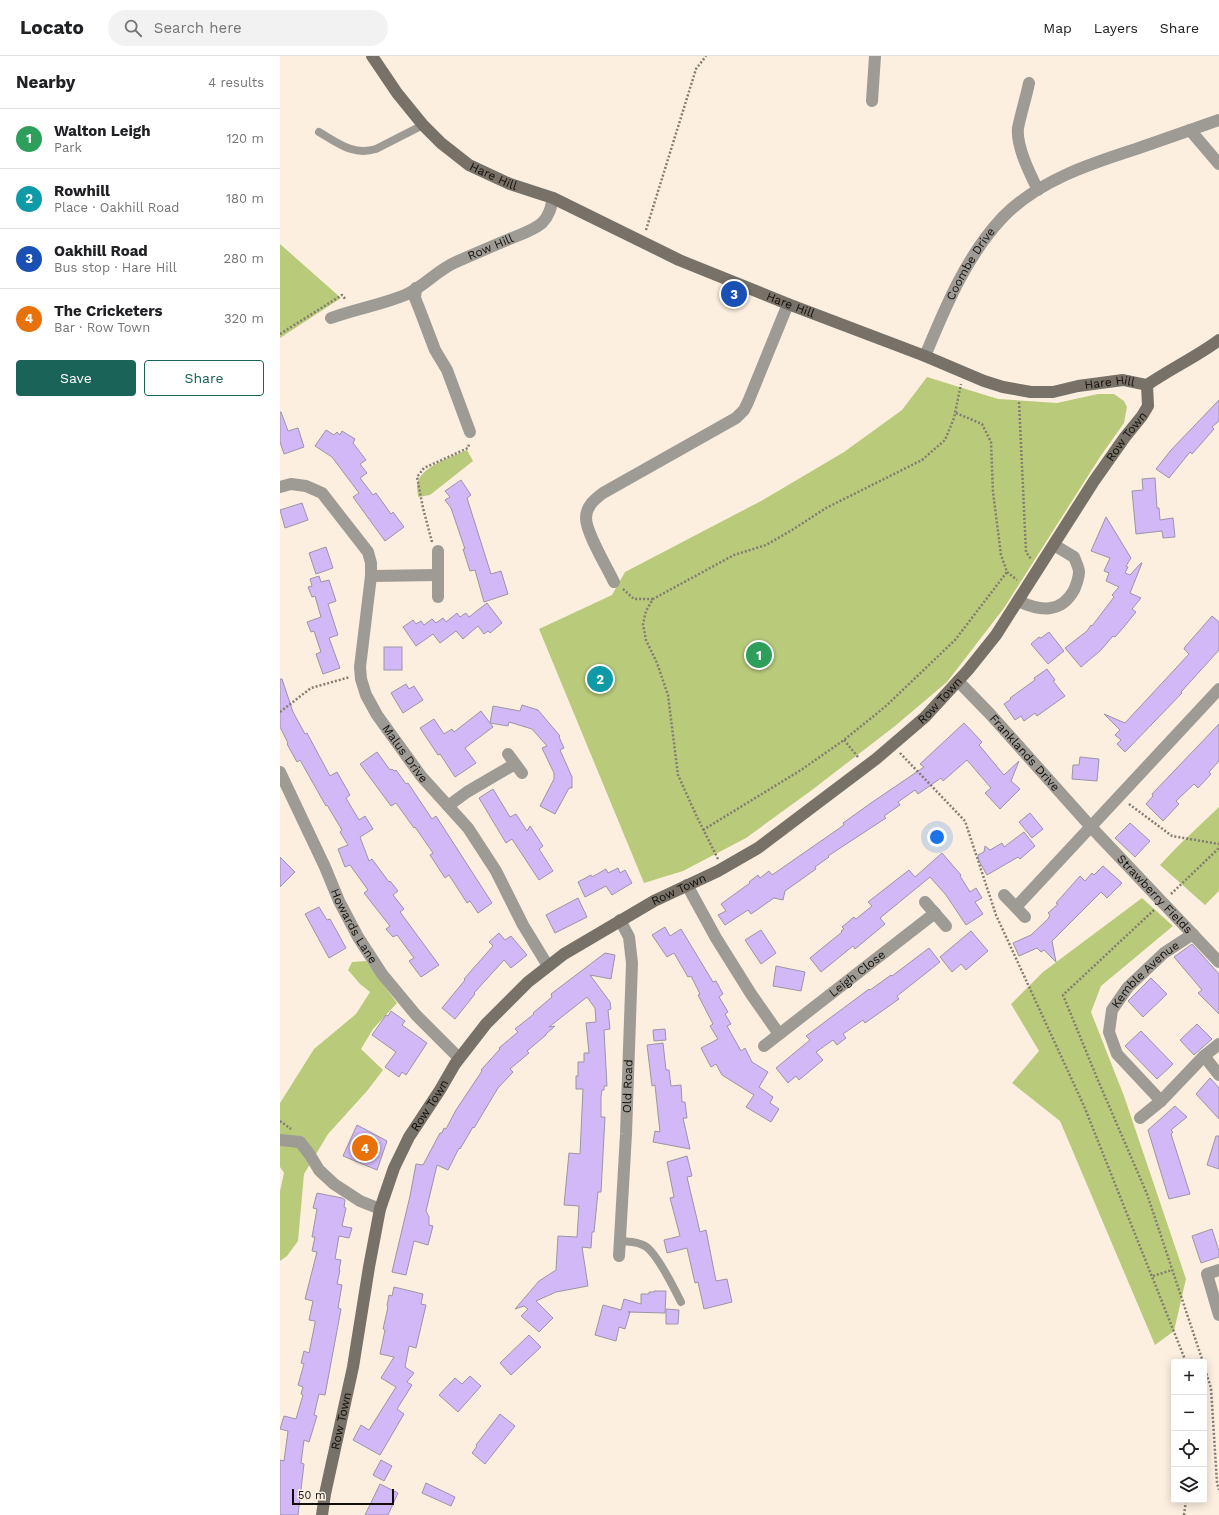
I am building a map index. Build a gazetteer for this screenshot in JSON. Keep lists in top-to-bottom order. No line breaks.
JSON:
{"streets":{"street":["Hare Hill","Row Hill","Coombe Drive","Row Town","Malus Drive","Franklands Drive","Strawberry Fields","Howards Lane","Leigh Close","Kemble Avenue","Old Road"]},"crossings":[["Hare Hill","Row Hill"],["Hare Hill","Coombe Drive"],["Hare Hill","Row Town"],["Row Town","Malus Drive"],["Row Town","Franklands Drive"],["Row Town","Howards Lane"],["Row Town","Old Road"],["Franklands Drive","Strawberry Fields"],["Strawberry Fields","Kemble Avenue"]],"scale_bar":"50 m","page":{"header":"Locato","search":"Search here","nav":["Map","Layers","Share"],"heading":["Nearby","4 results"],"list":[{"mark":"1","name":"Walton Leigh","note":"Park","value":"120 m"},{"mark":"2","name":"Rowhill","note":"Place · Oakhill Road","value":"180 m"},{"mark":"3","name":"Oakhill Road","note":"Bus stop · Hare Hill","value":"280 m"},{"mark":"4","name":"The Cricketers","note":"Bar · Row Town","value":"320 m"}],"pins":["3","1","2","4"],"buttons":["Save","Share"],"map_buttons":["+","−"],"scale":"50 m"}}
